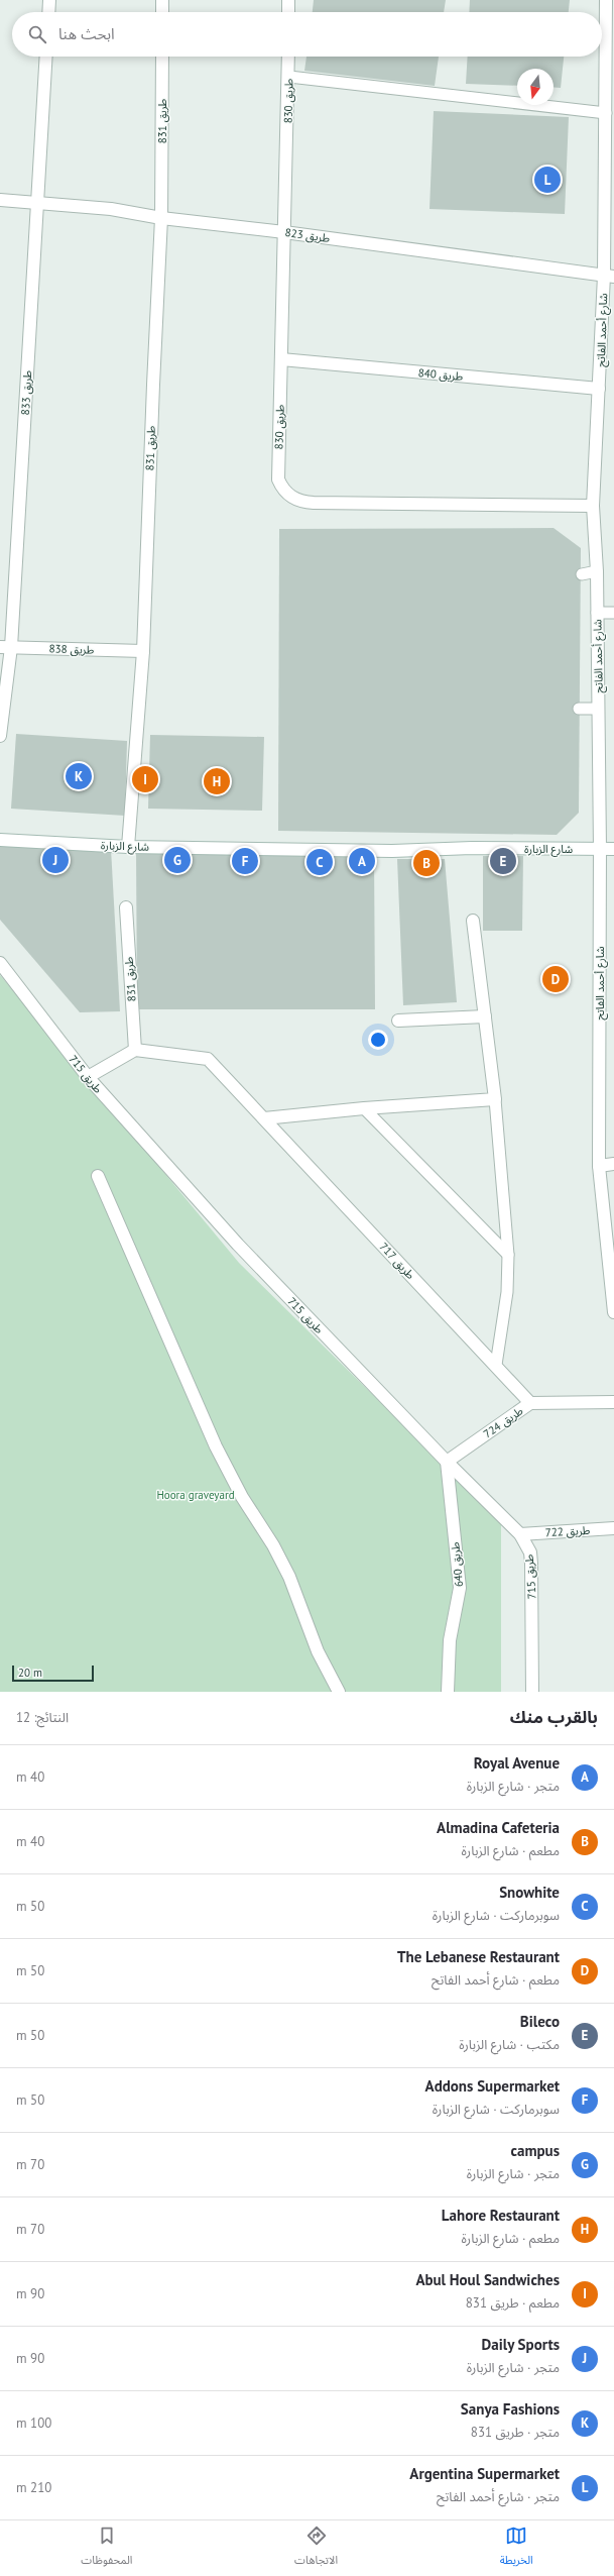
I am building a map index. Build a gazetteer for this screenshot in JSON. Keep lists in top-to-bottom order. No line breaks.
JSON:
{"streets":{"street":["طريق 830","طريق 831","طريق 823","شارع أحمد الفاتح","طريق 840","طريق 833","طريق 838","شارع الزبارة","طريق 715","طريق 717","طريق 724","طريق 722","طريق 640"]},"crossings":[["طريق 830","طريق 823"],["طريق 830","شارع أحمد الفاتح"],["طريق 830","طريق 840"],["طريق 831","طريق 823"],["طريق 831","طريق 838"],["طريق 831","شارع الزبارة"],["طريق 831","طريق 717"],["طريق 823","شارع أحمد الفاتح"],["طريق 823","طريق 833"],["شارع أحمد الفاتح","طريق 840"],["شارع أحمد الفاتح","شارع الزبارة"],["طريق 833","طريق 838"],["طريق 715","طريق 724"],["طريق 715","طريق 722"],["طريق 715","طريق 640"],["طريق 717","طريق 724"],["طريق 724","طريق 640"]],"parks":["Hoora graveyard"],"scale_bar":"20 m","north":"bottom","page":{"search":"ابحث هنا","pins":["L","K","I","H","G","J","A","E","F","C","B","D"],"scale":"20 m","heading":["بالقرب منك","النتائج: 12"],"list":[{"mark":"A","name":"Royal Avenue","note":"متجر · شارع الزبارة","value":"40 m"},{"mark":"B","name":"Almadina Cafeteria","note":"مطعم · شارع الزبارة","value":"40 m"},{"mark":"C","name":"Snowhite","note":"سوبرماركت · شارع الزبارة","value":"50 m"},{"mark":"D","name":"The Lebanese Restaurant","note":"مطعم · شارع أحمد الفاتح","value":"50 m"},{"mark":"E","name":"Bileco","note":"مكتب · شارع الزبارة","value":"50 m"},{"mark":"F","name":"Addons Supermarket","note":"سوبرماركت · شارع الزبارة","value":"50 m"},{"mark":"G","name":"campus","note":"متجر · شارع الزبارة","value":"70 m"},{"mark":"H","name":"Lahore Restaurant","note":"مطعم · شارع الزبارة","value":"70 m"},{"mark":"I","name":"Abul Houl Sandwiches","note":"مطعم · طريق 831","value":"90 m"},{"mark":"J","name":"Daily Sports","note":"متجر · شارع الزبارة","value":"90 m"},{"mark":"K","name":"Sanya Fashions","note":"متجر · طريق 831","value":"100 m"},{"mark":"L","name":"Argentina Supermarket","note":"متجر · شارع أحمد الفاتح","value":"210 m"}],"nav":["الخريطة","الاتجاهات","المحفوظات"]}}
